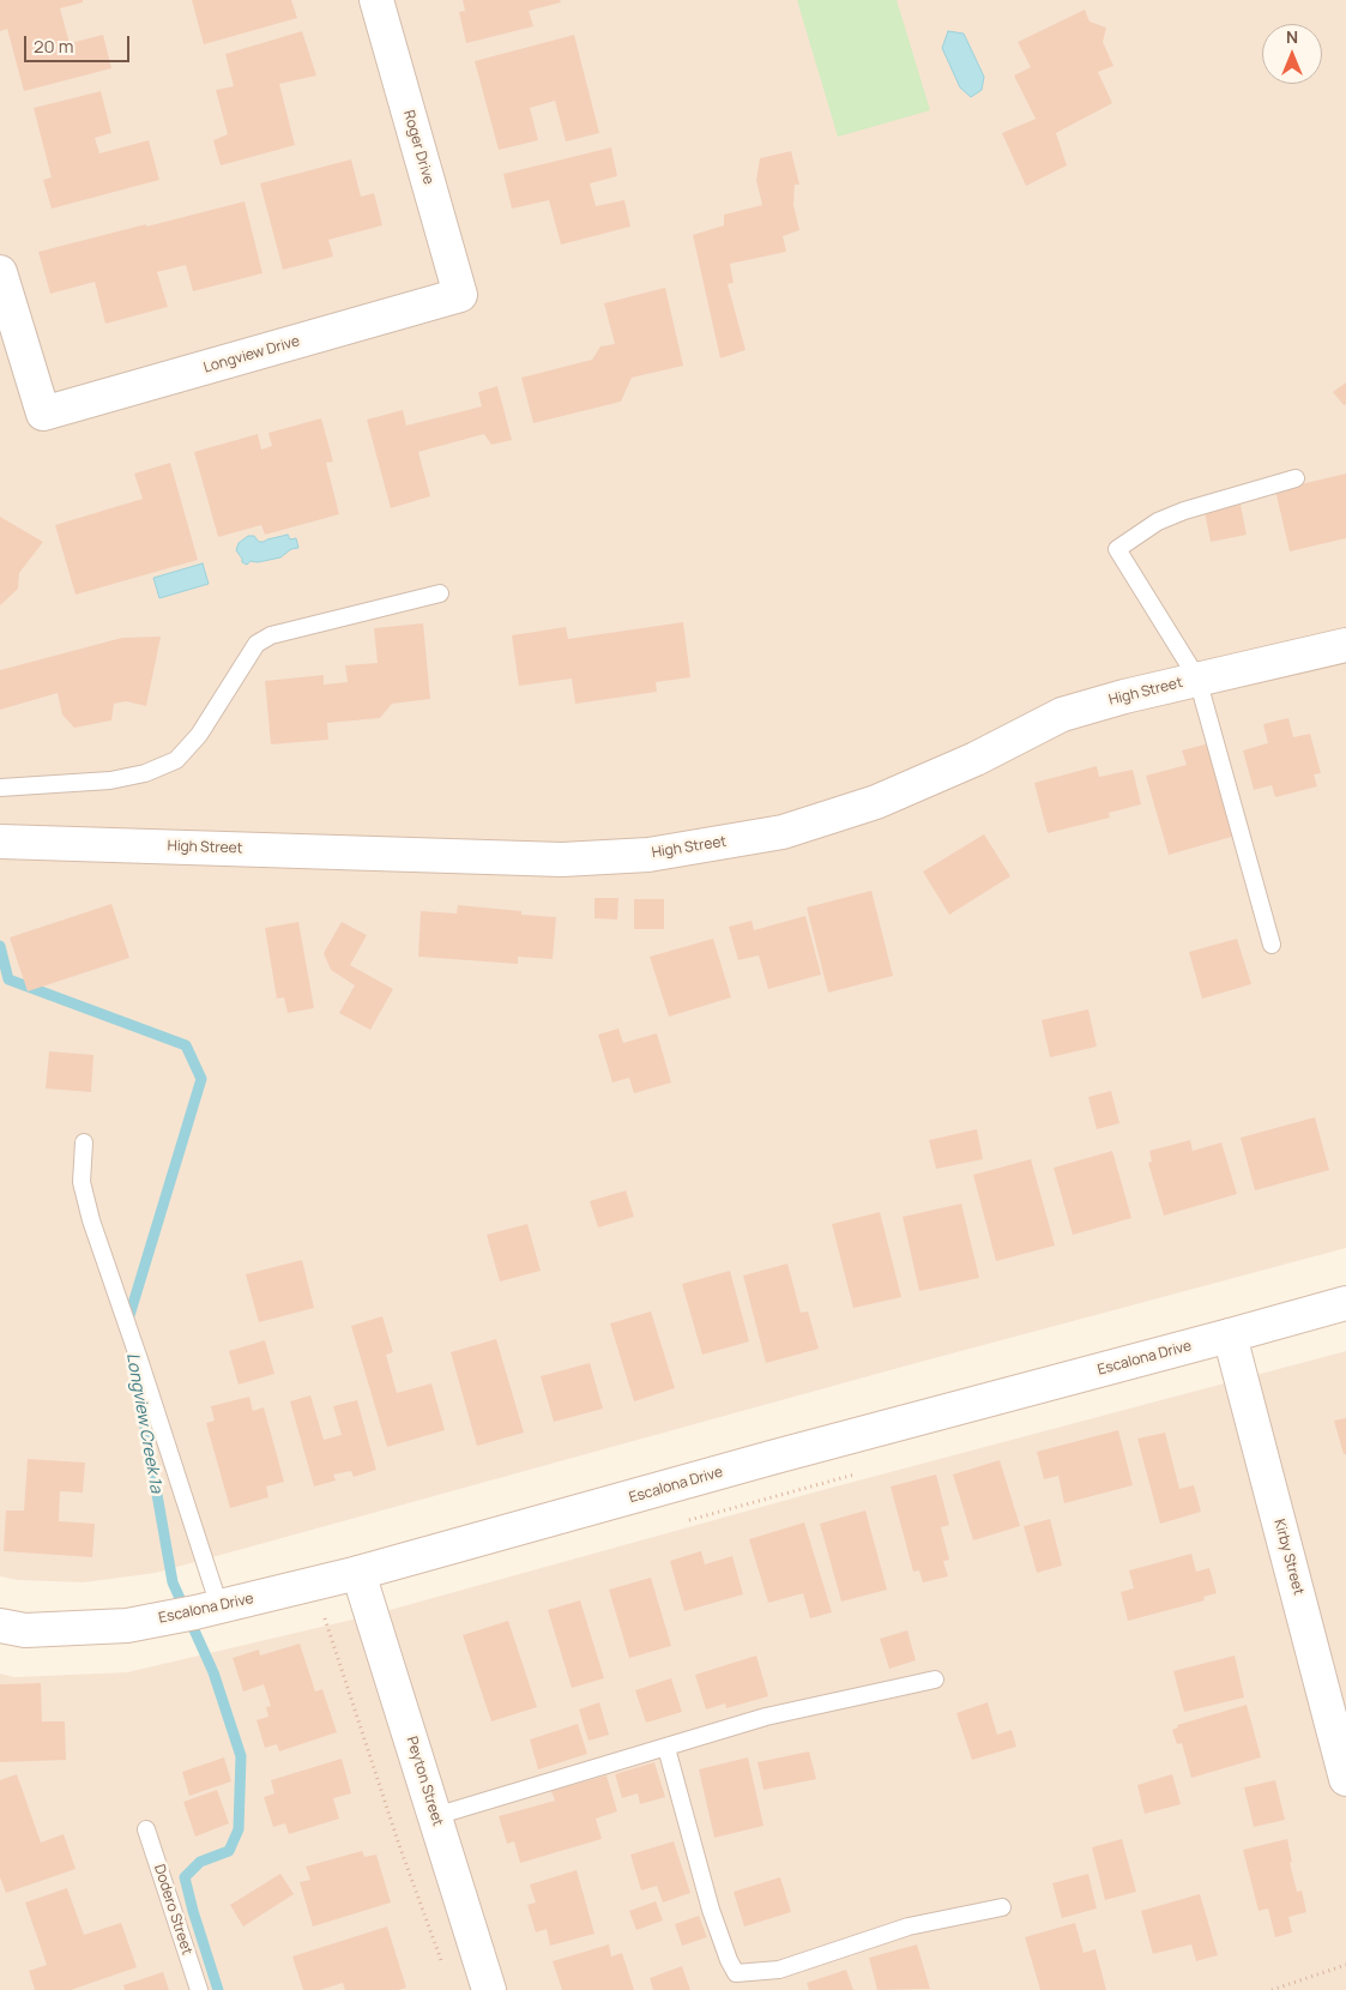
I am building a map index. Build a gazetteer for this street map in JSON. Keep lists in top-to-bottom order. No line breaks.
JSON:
{"streets":{"street":["Roger Drive","Longview Drive","High Street","Escalona Drive","Kirby Street","Peyton Street"],"lane":["Dodero Street"]},"crossings":[["Roger Drive","Longview Drive"],["Escalona Drive","Kirby Street"],["Escalona Drive","Peyton Street"]],"water":["Longview Creek 1a"],"scale_bar":"20 m","north":"top"}
